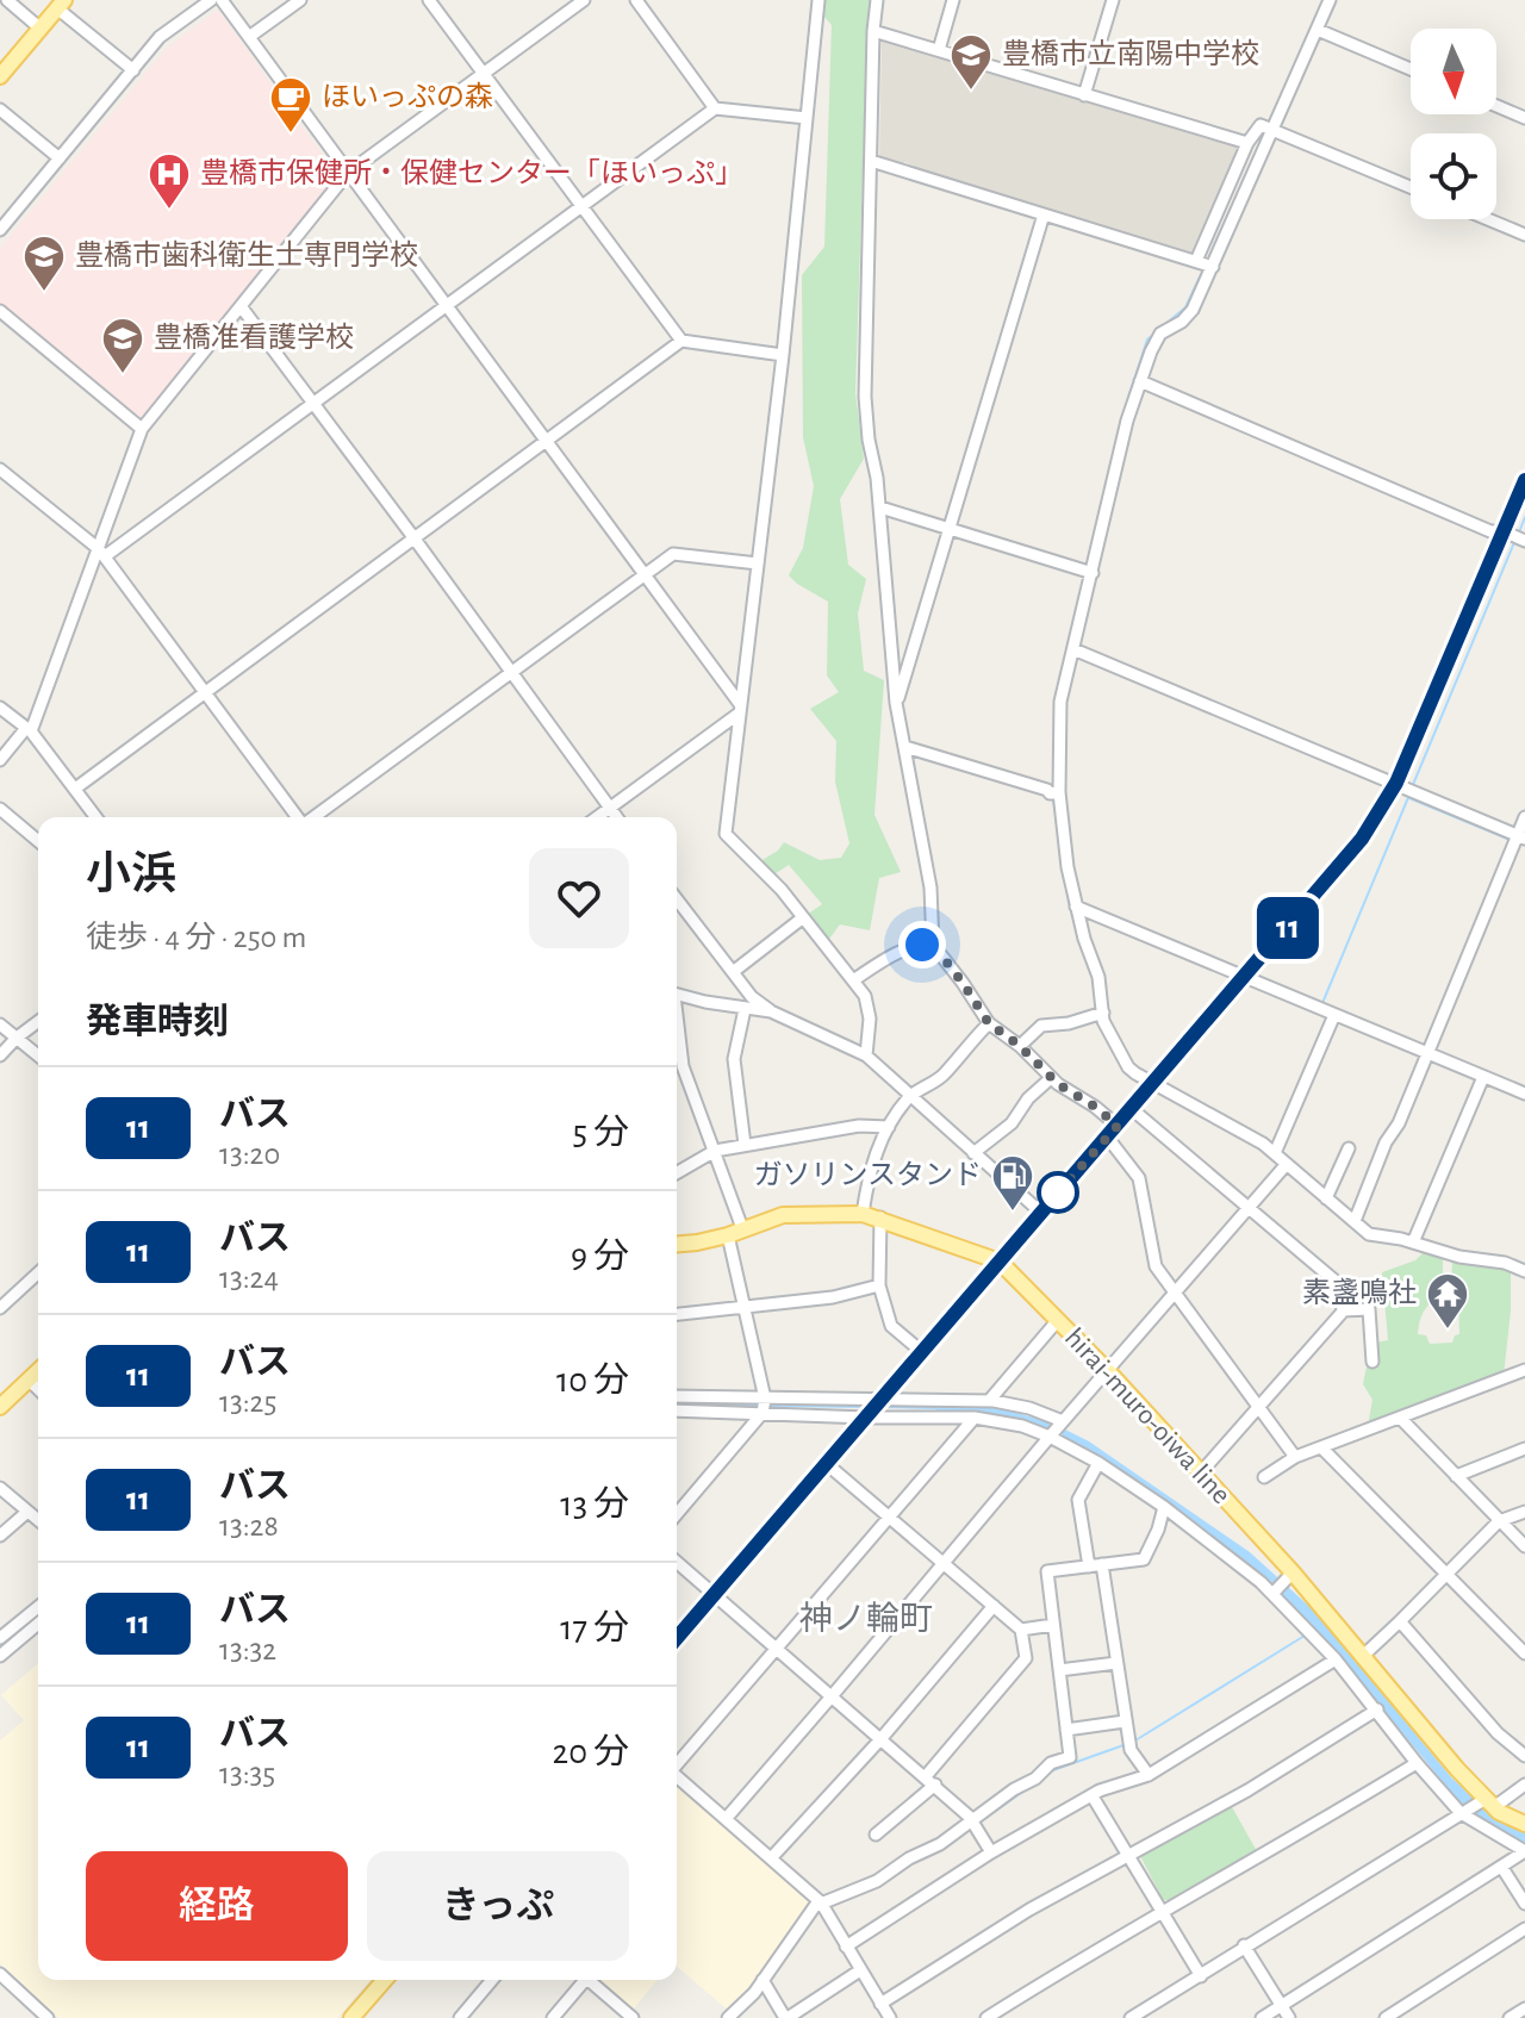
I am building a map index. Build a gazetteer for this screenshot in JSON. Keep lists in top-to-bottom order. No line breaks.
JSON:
{"streets":{"main road":["hirai-muro-oiwa line"]},"districts":["神ノ輪町"],"places":{"school or university":["豊橋市立南陽中学校","豊橋市歯科衛生士専門学校","豊橋准看護学校"],"cafe":["ほいっぷの森"],"hospital":["豊橋市保健所・保健センター「ほいっぷ」"],"fuel station":["ガソリンスタンド"],"temple":["素盞鳴社"]},"lines":["bus line 11"],"north":"bottom","page":{"on_map":"11","heading":[["小浜","徒歩 · 4 分 · 250 m"],"発車時刻"],"list":[{"mark":"11","name":"バス","note":"13:20","value":"5 分"},{"mark":"11","name":"バス","note":"13:24","value":"9 分"},{"mark":"11","name":"バス","note":"13:25","value":"10 分"},{"mark":"11","name":"バス","note":"13:28","value":"13 分"},{"mark":"11","name":"バス","note":"13:32","value":"17 分"},{"mark":"11","name":"バス","note":"13:35","value":"20 分"}],"buttons":["経路","きっぷ"]}}
